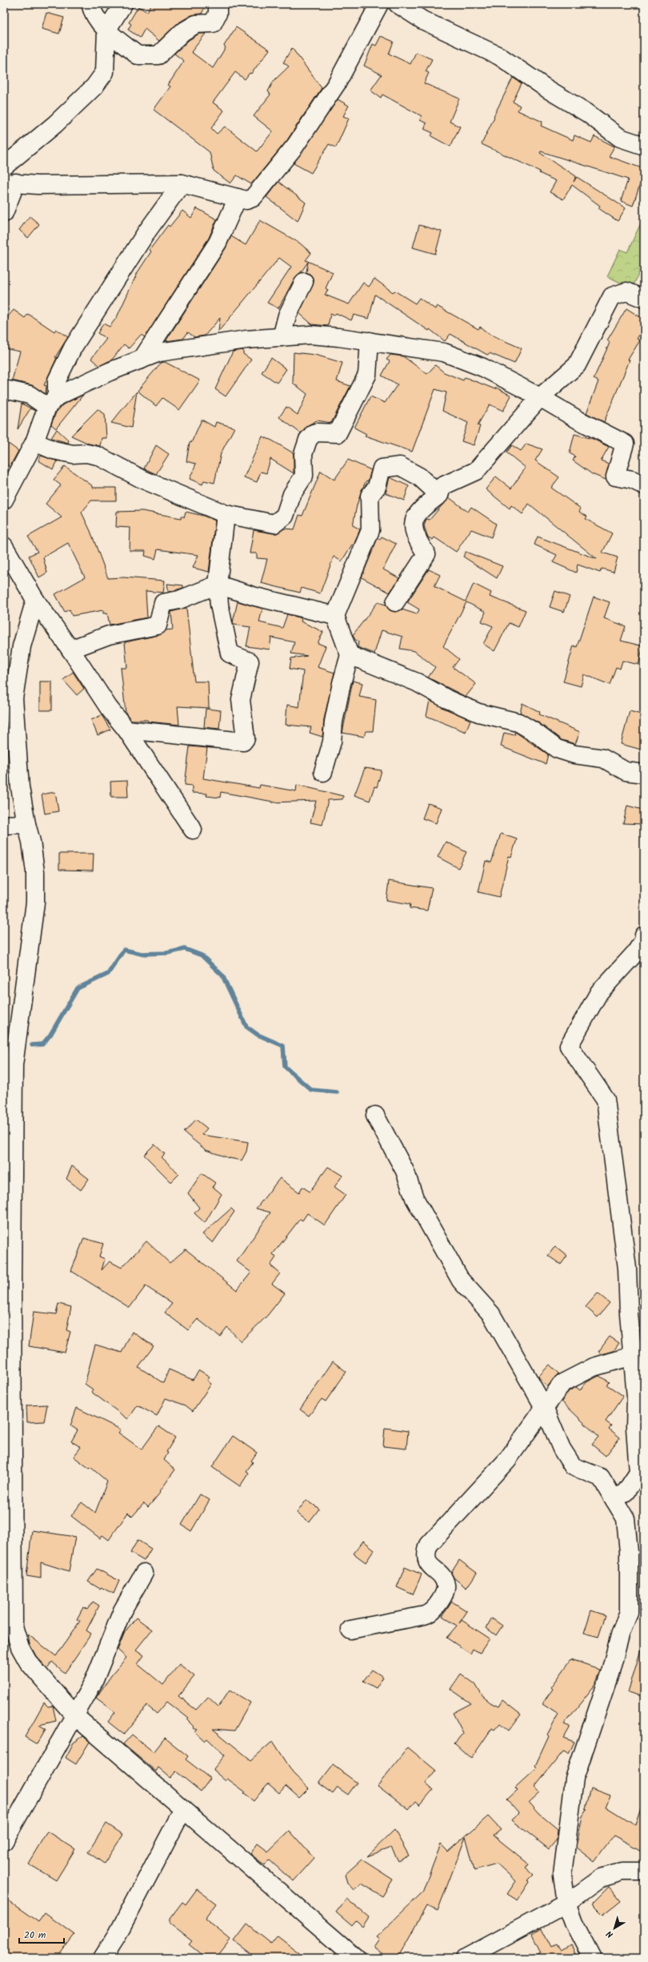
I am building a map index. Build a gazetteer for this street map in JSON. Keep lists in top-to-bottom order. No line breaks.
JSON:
{"scale_bar":"20 m","north":"bottom left"}
